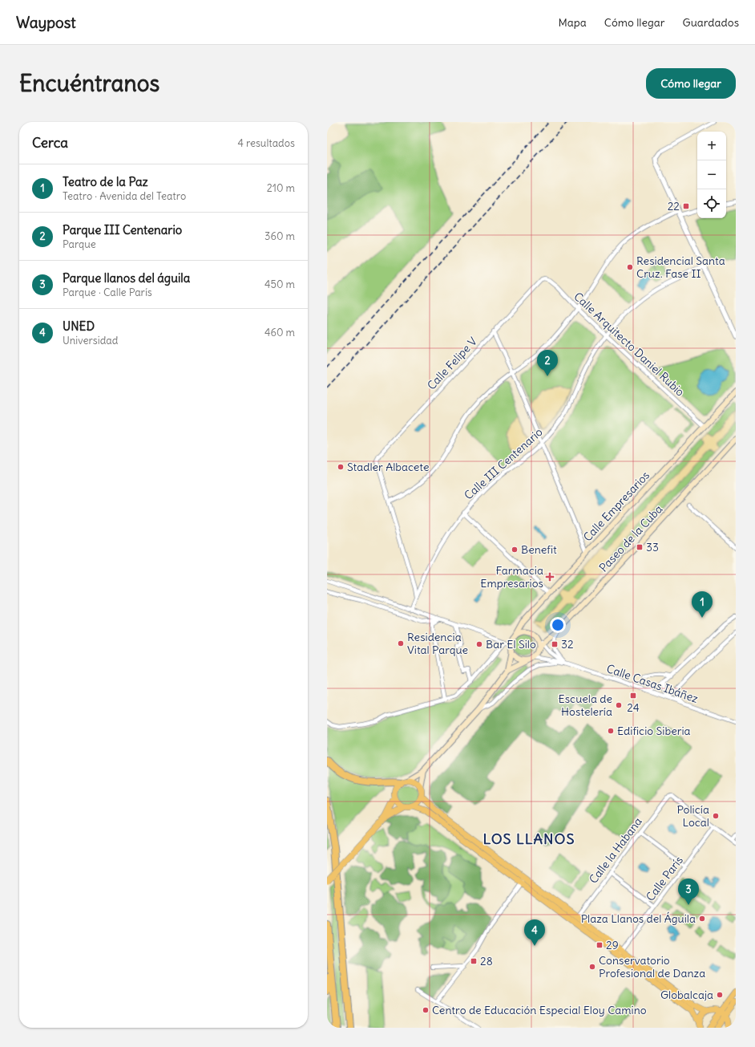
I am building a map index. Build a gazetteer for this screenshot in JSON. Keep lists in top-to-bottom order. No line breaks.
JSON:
{"streets":{"main road":["Calle Empresarios","Paseo de la Cuba"],"street":["Calle Arquitecto Daniel Rubio","Calle Felipe V","Calle III Centenario","Calle Casas Ibáñez","Calle la Habana","Calle París"]},"crossings":[["Calle Arquitecto Daniel Rubio","Calle Felipe V"],["Calle Arquitecto Daniel Rubio","Calle III Centenario"],["Calle Arquitecto Daniel Rubio","Calle Empresarios"],["Calle Empresarios","Paseo de la Cuba"],["Calle Empresarios","Calle Casas Ibáñez"],["Paseo de la Cuba","Calle Casas Ibáñez"],["Calle la Habana","Calle París"]],"districts":["LOS LLANOS"],"places":{"transit":["22","33","32","24","29","28"],"other":["Residencial Santa Cruz. Fase II","Stadler Albacete","Benefit","Residencia Vital Parque","Bar El Silo","Escuela de Hostelería","Edificio Siberia","Policía Local","Plaza Llanos del Águila","Conservatorio Profesional de Danza","Globalcaja","Centro de Educación Especial Eloy Camino"],"health":["Farmacia Empresarios"]},"page":{"header":"Waypost","nav":["Mapa","Cómo llegar","Guardados"],"buttons":"Cómo llegar","title":"Encuéntranos","heading":["Cerca","4 resultados"],"map_buttons":["+","−"],"list":[{"mark":"1","name":"Teatro de la Paz","note":"Teatro · Avenida del Teatro","value":"210 m"},{"mark":"2","name":"Parque III Centenario","note":"Parque","value":"360 m"},{"mark":"3","name":"Parque llanos del águila","note":"Parque · Calle París","value":"450 m"},{"mark":"4","name":"UNED","note":"Universidad","value":"460 m"}],"pins":["2","1","3","4"]}}
